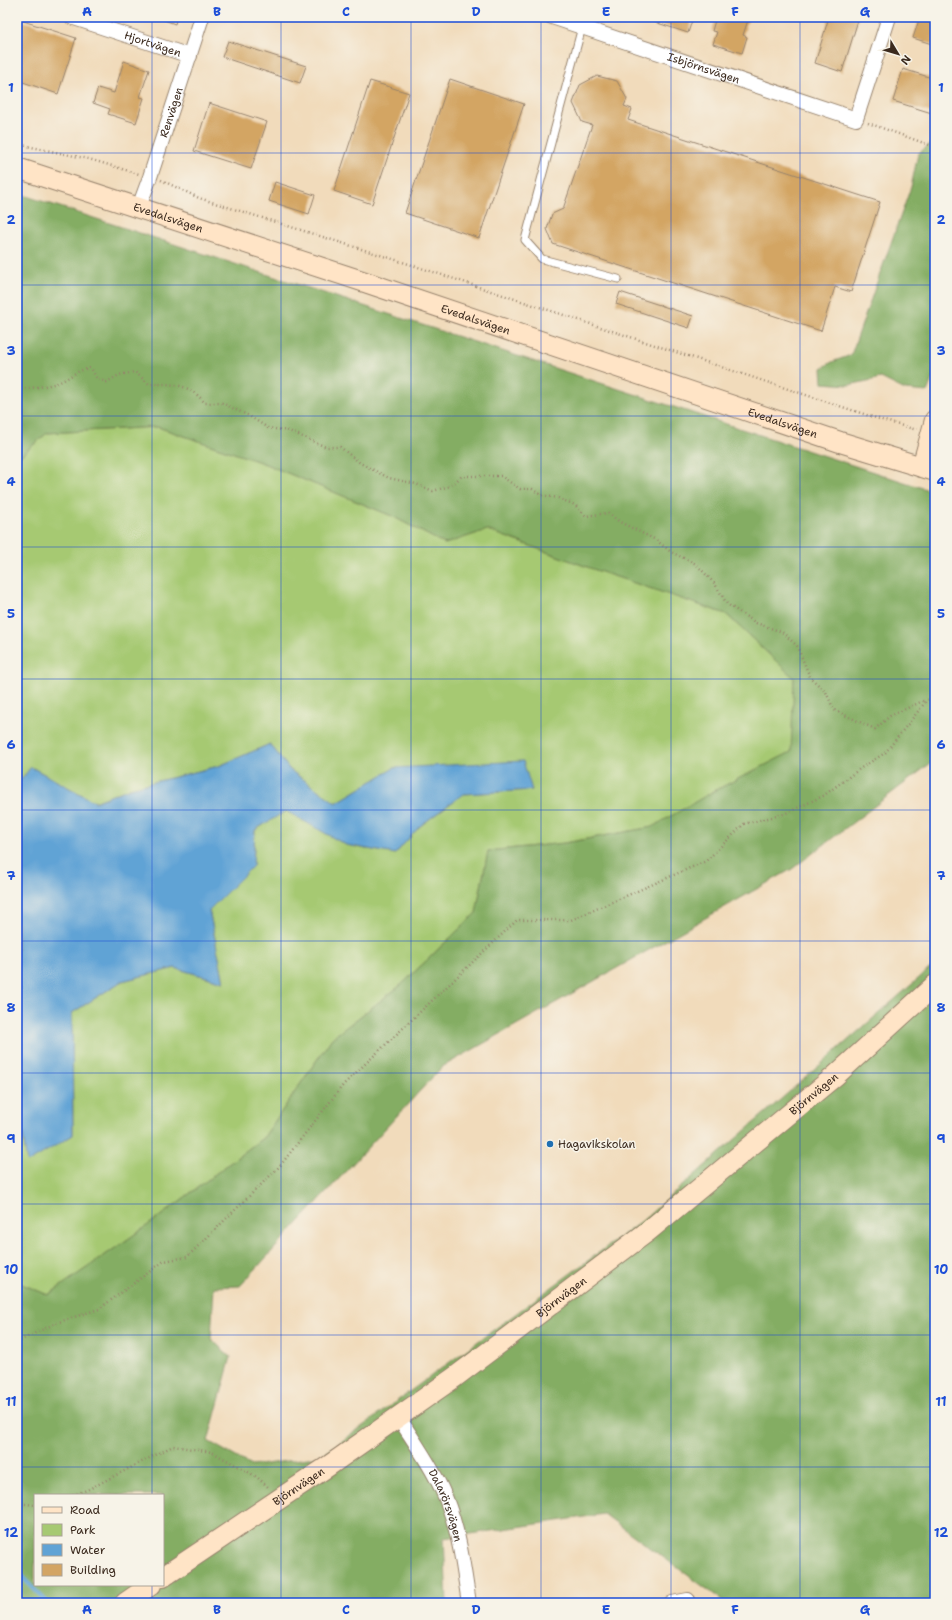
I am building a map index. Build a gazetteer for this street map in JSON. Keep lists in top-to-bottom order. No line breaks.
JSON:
{"streets":{"street":["Hjortvägen","Isbjörnsvägen","Renvägen","Evedalsvägen","Björnvägen","Dalarörsvägen"]},"crossings":[["Hjortvägen","Renvägen"],["Renvägen","Evedalsvägen"],["Björnvägen","Dalarörsvägen"]],"places":["Hagavikskolan"],"legend":["Road","Park","Water","Building"],"north":"bottom right","grid":{"columns":["A","B","C","D","E","F","G"],"rows":["1","2","3","4","5","6","7","8","9","10","11","12"]}}
